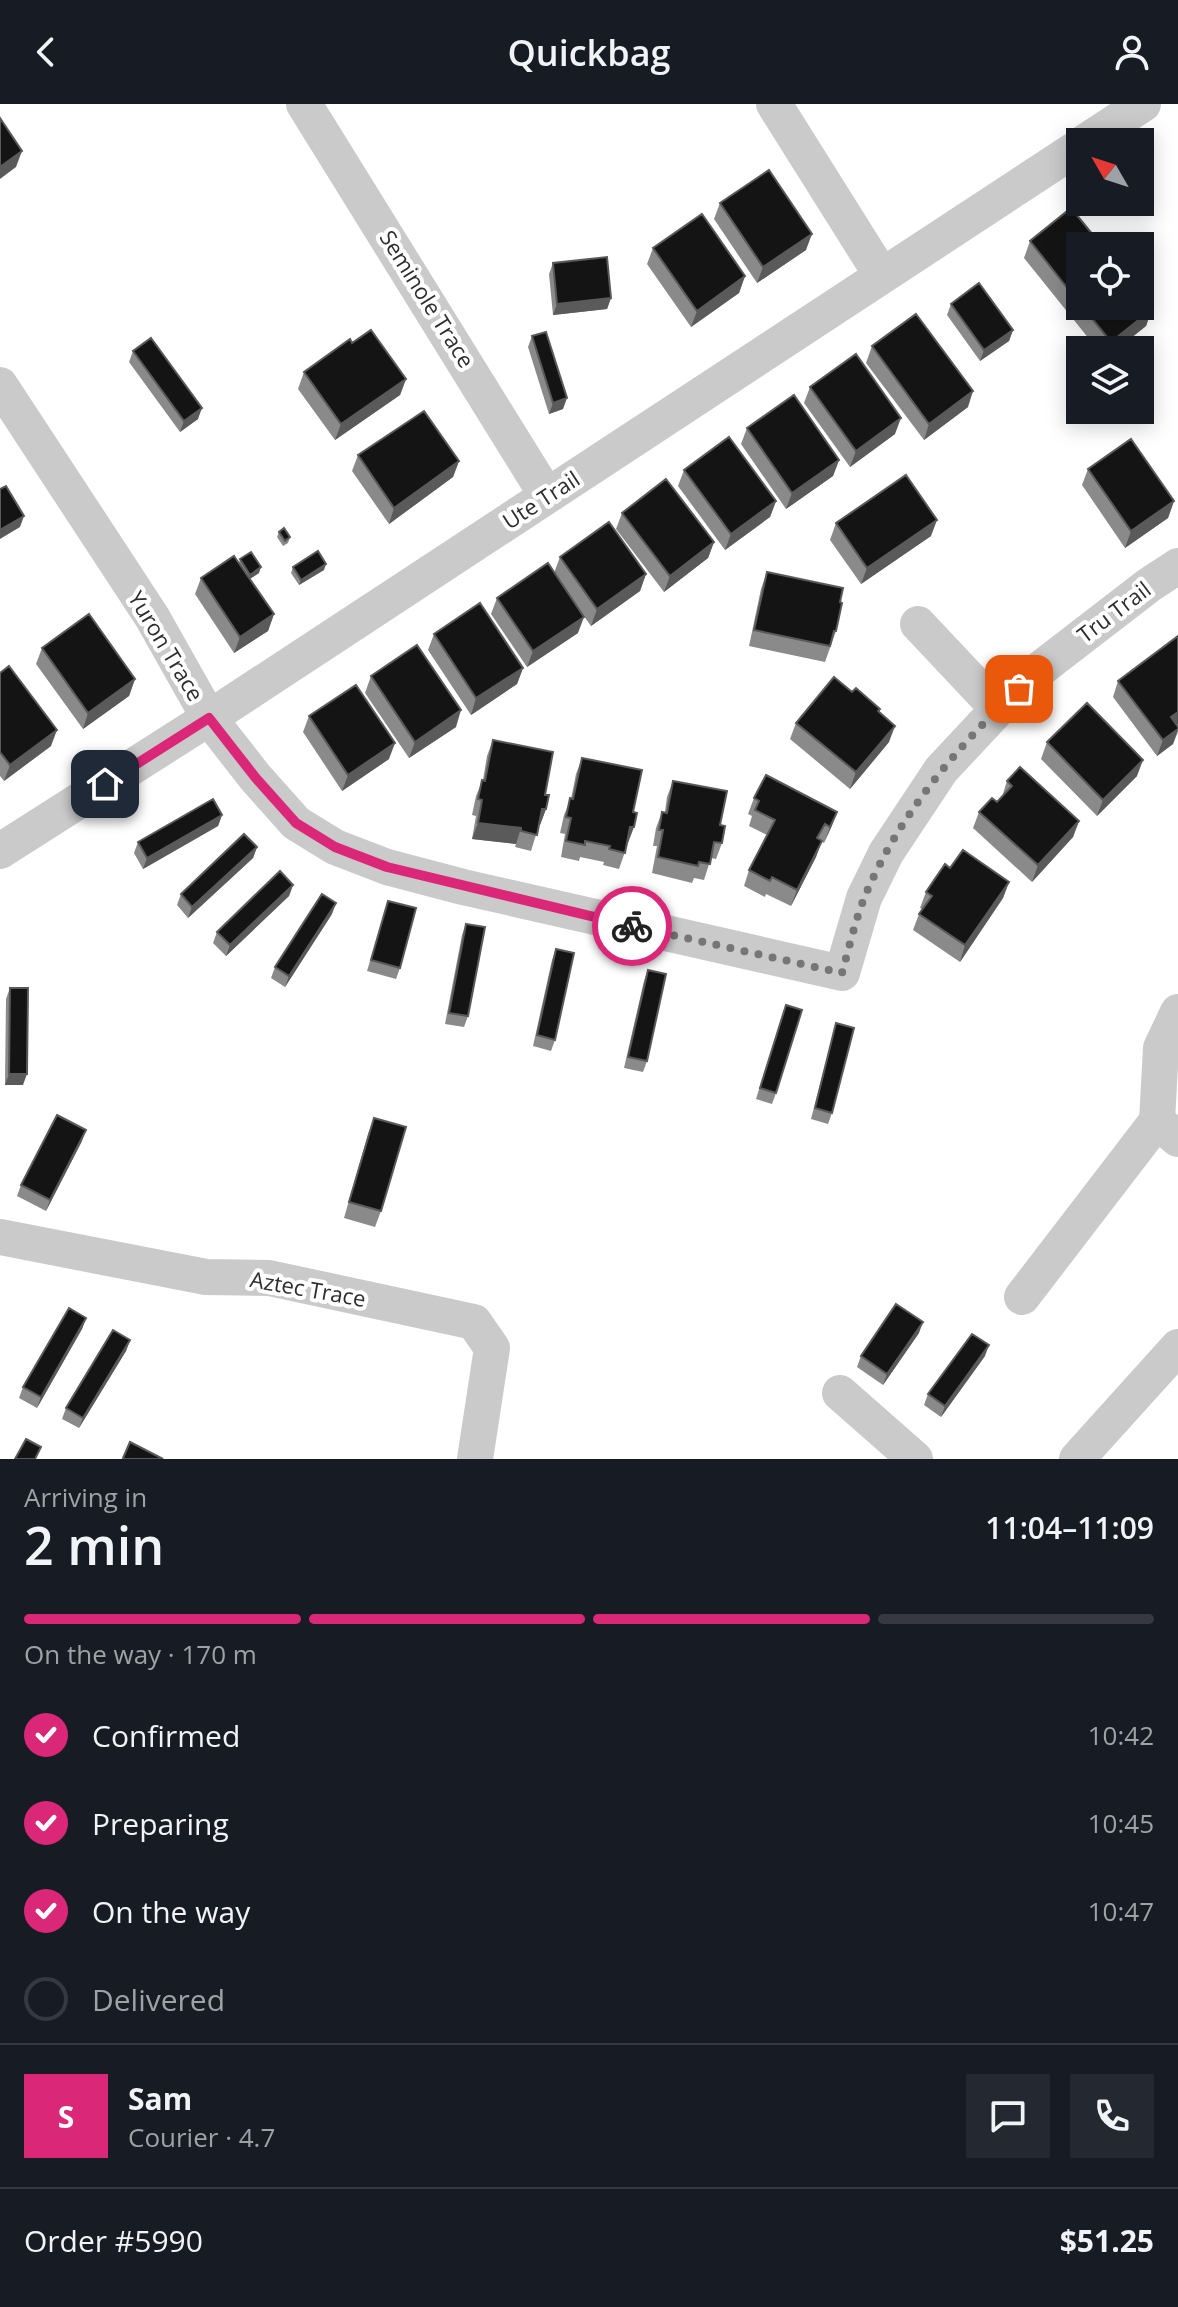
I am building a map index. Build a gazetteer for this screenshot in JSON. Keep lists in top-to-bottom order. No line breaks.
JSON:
{"streets":{"street":["Seminole Trace","Ute Trail","Tru Trail","Yuron Trace","Aztec Trace"]},"crossings":[["Seminole Trace","Ute Trail"],["Ute Trail","Yuron Trace"],["Tru Trail","Yuron Trace"]],"north":"top left","page":{"header":"Quickbag","heading":["2 min","Arriving in","11:04–11:09"],"panel":["Sam","Courier · 4.7","Order #5990","$51.25"],"bar":"On the way · 170 m","list":[["Confirmed","10:42"],["Preparing","10:45"],["On the way","10:47"],"Delivered"],"round":"S"}}
